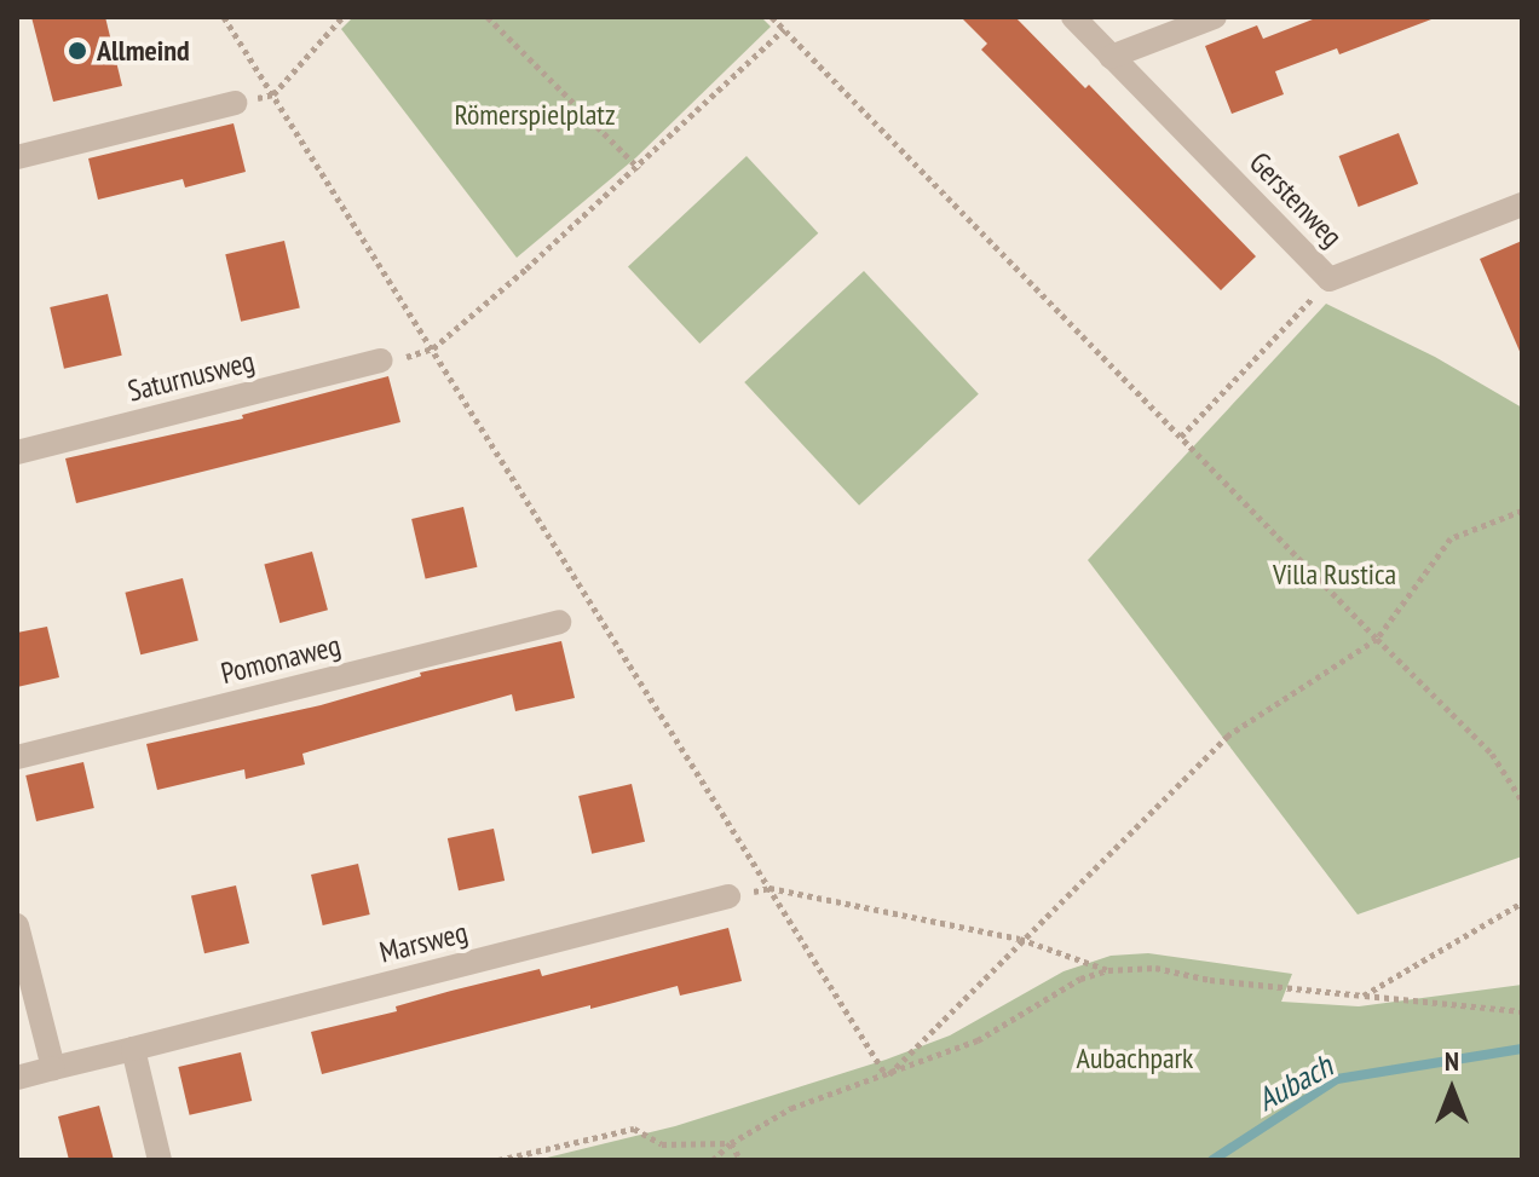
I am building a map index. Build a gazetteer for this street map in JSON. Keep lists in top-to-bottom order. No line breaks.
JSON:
{"streets":{"street":["Gerstenweg","Saturnusweg","Pomonaweg","Marsweg"]},"water":["Aubach"],"parks":["Römerspielplatz","Villa Rustica","Aubachpark"],"places":["Allmeind"],"north":"top"}
